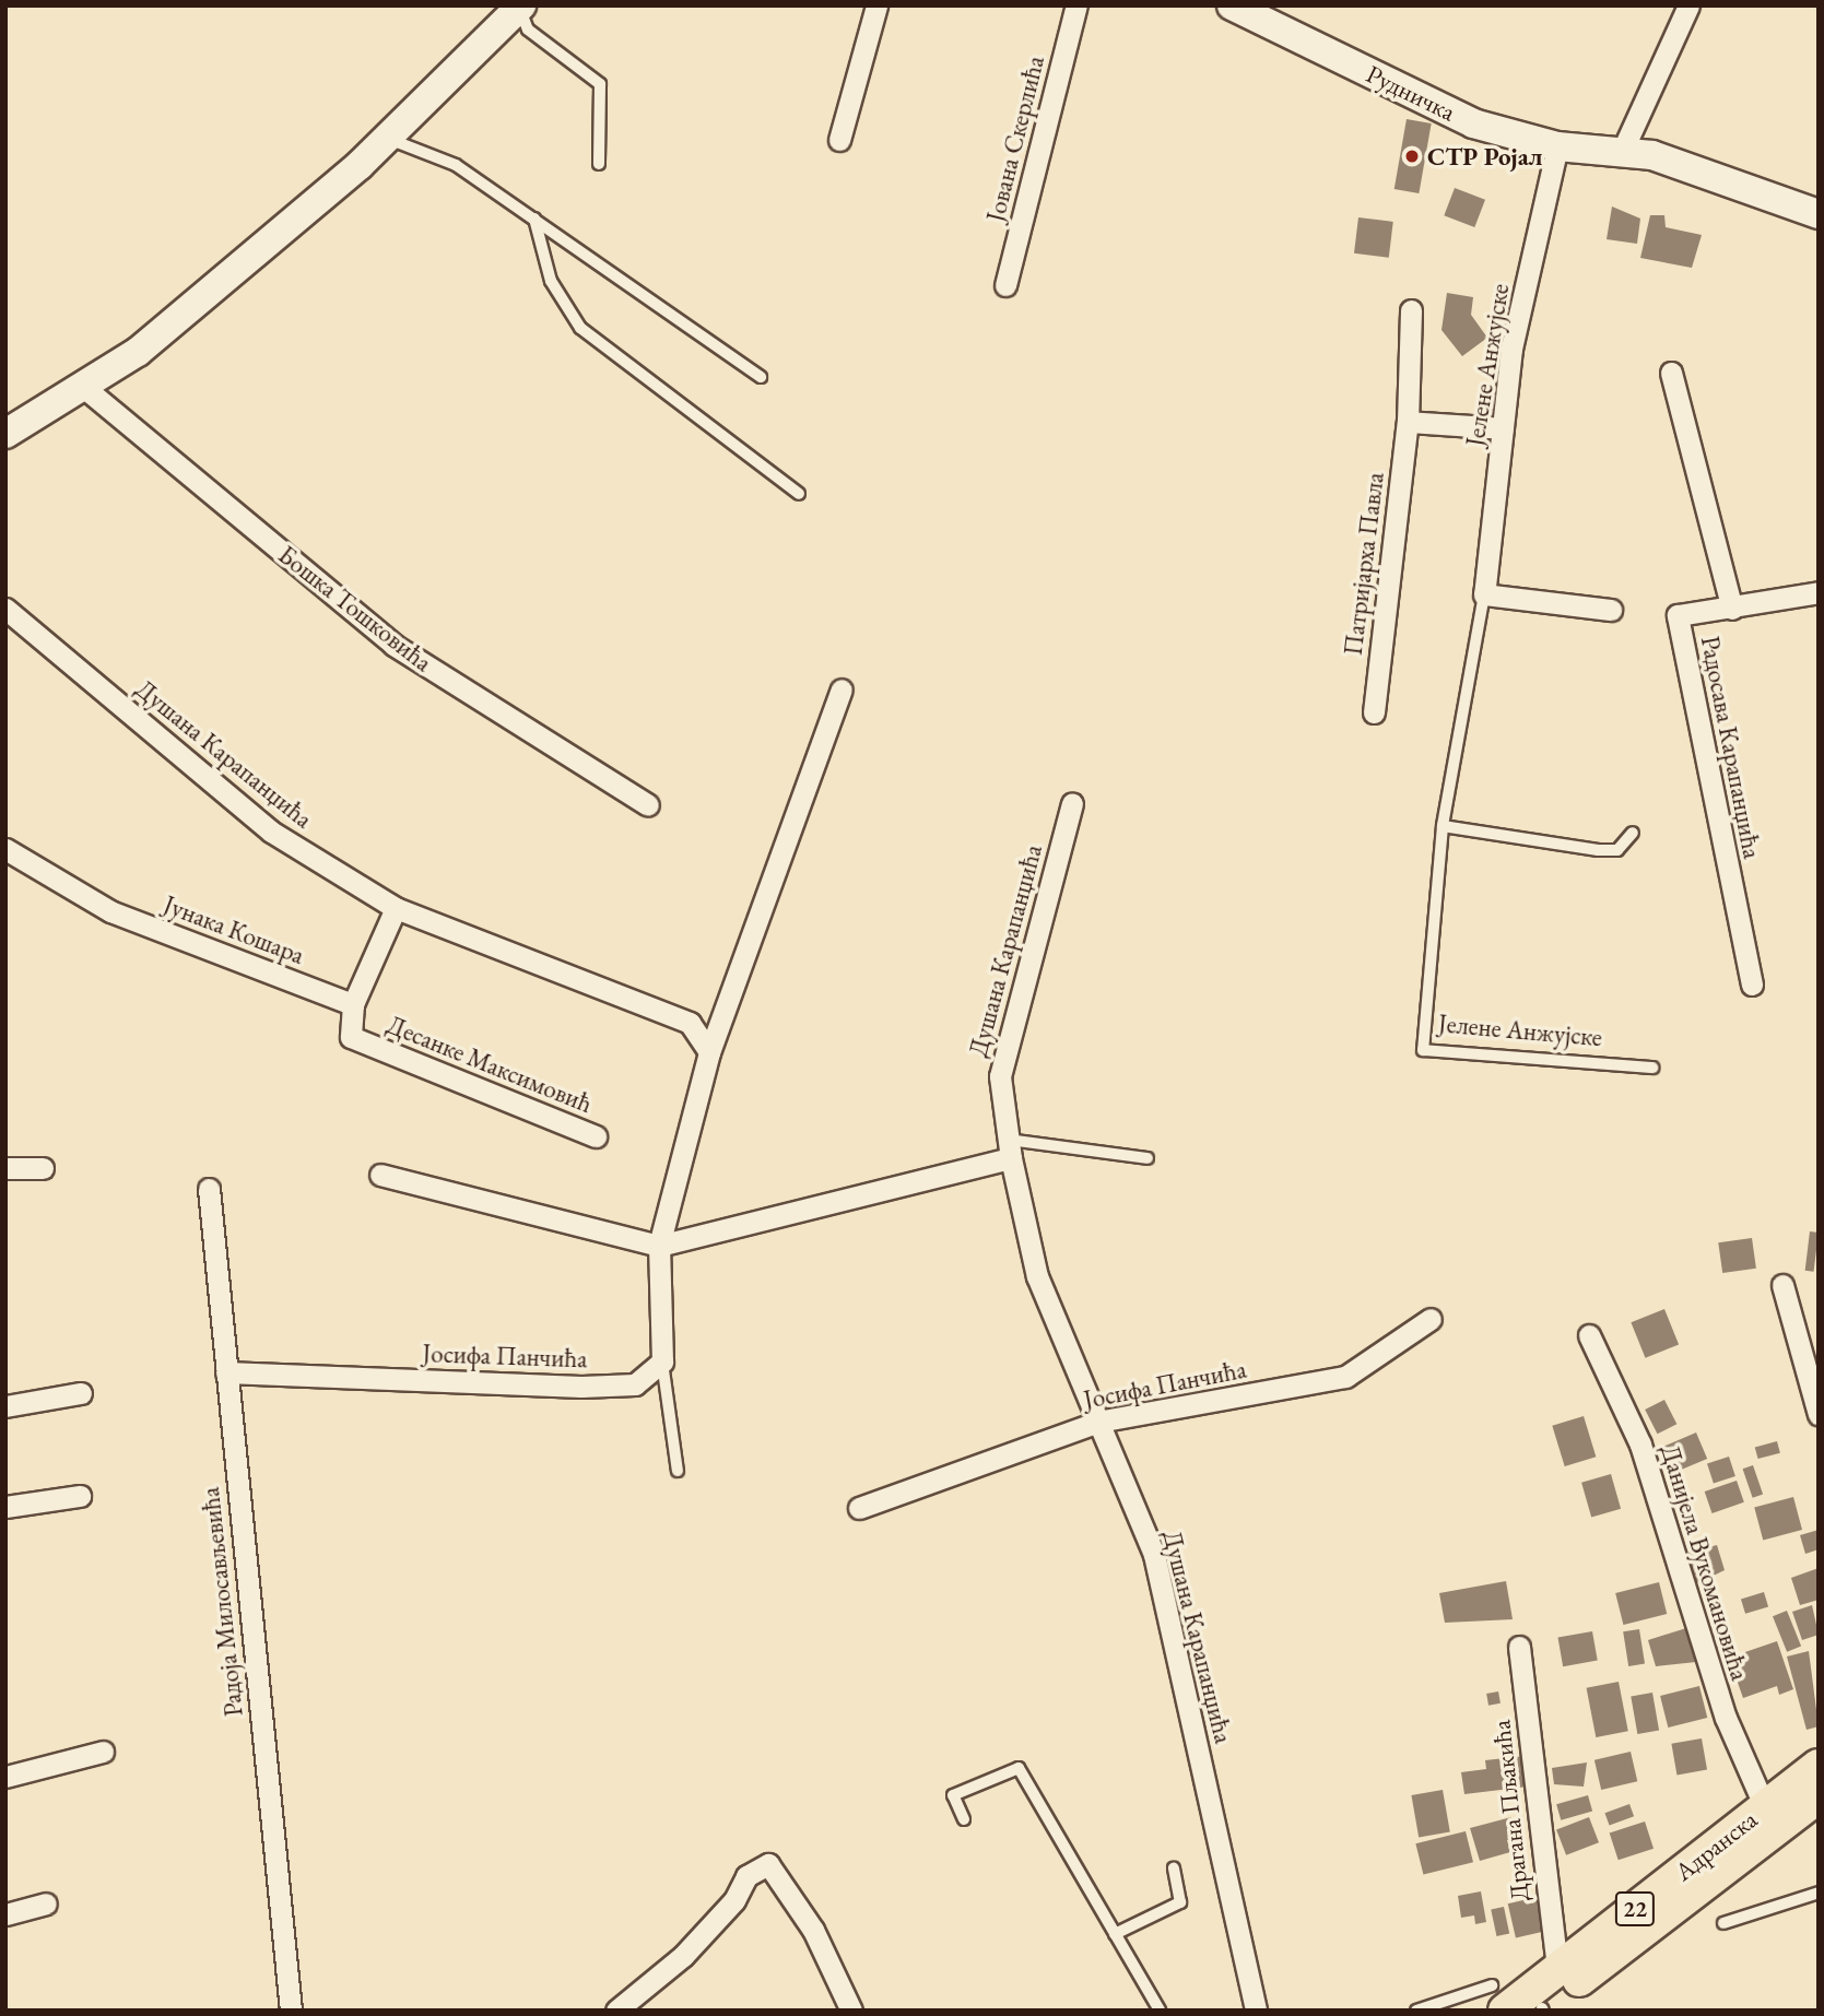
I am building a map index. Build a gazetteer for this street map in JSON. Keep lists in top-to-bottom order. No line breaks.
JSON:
{"streets":{"main road":["Адранска","22"],"street":["Рудничка","Јована Скерлића","Јелене Анжујске","Патријарха Павла","Бошка Тошковића","Радосава Карапанџића","Душана Карапанџића","Јунака Кошара","Десанке Максимовић","Јосифа Панчића","Данијела Вукомановића","Радоја Милосављевића","Драгана Пљакића"]},"crossings":[["Рудничка","Јелене Анжујске"],["Душана Карапанџића","Јосифа Панчића"],["Јунака Кошара","Десанке Максимовић"],["Јосифа Панчића","Радоја Милосављевића"],["Данијела Вукомановића","Адранска"],["Данијела Вукомановића","22"],["Драгана Пљакића","Адранска"],["Адранска","22"]],"places":["СТР Ројал"]}
